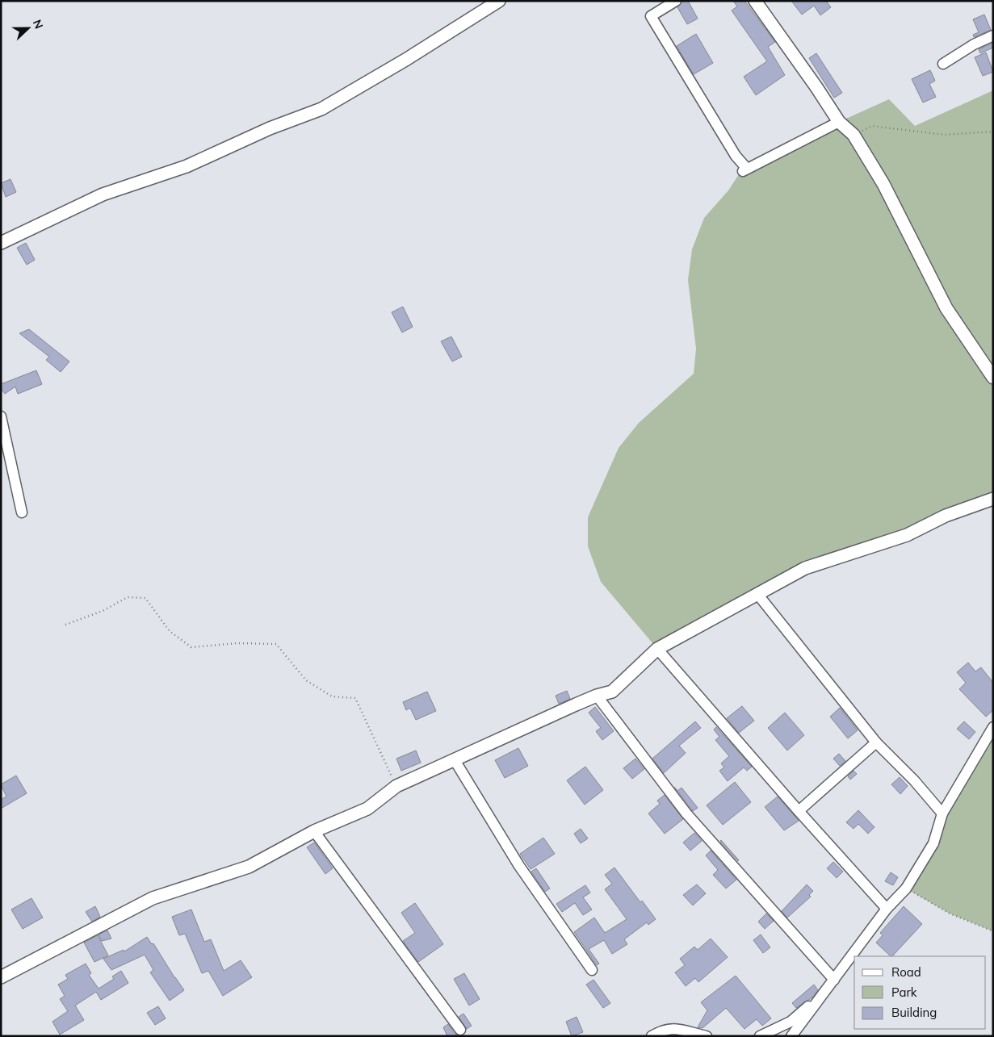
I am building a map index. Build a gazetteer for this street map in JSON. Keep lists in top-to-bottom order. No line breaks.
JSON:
{"legend":["Road","Park","Building"],"north":"right"}
